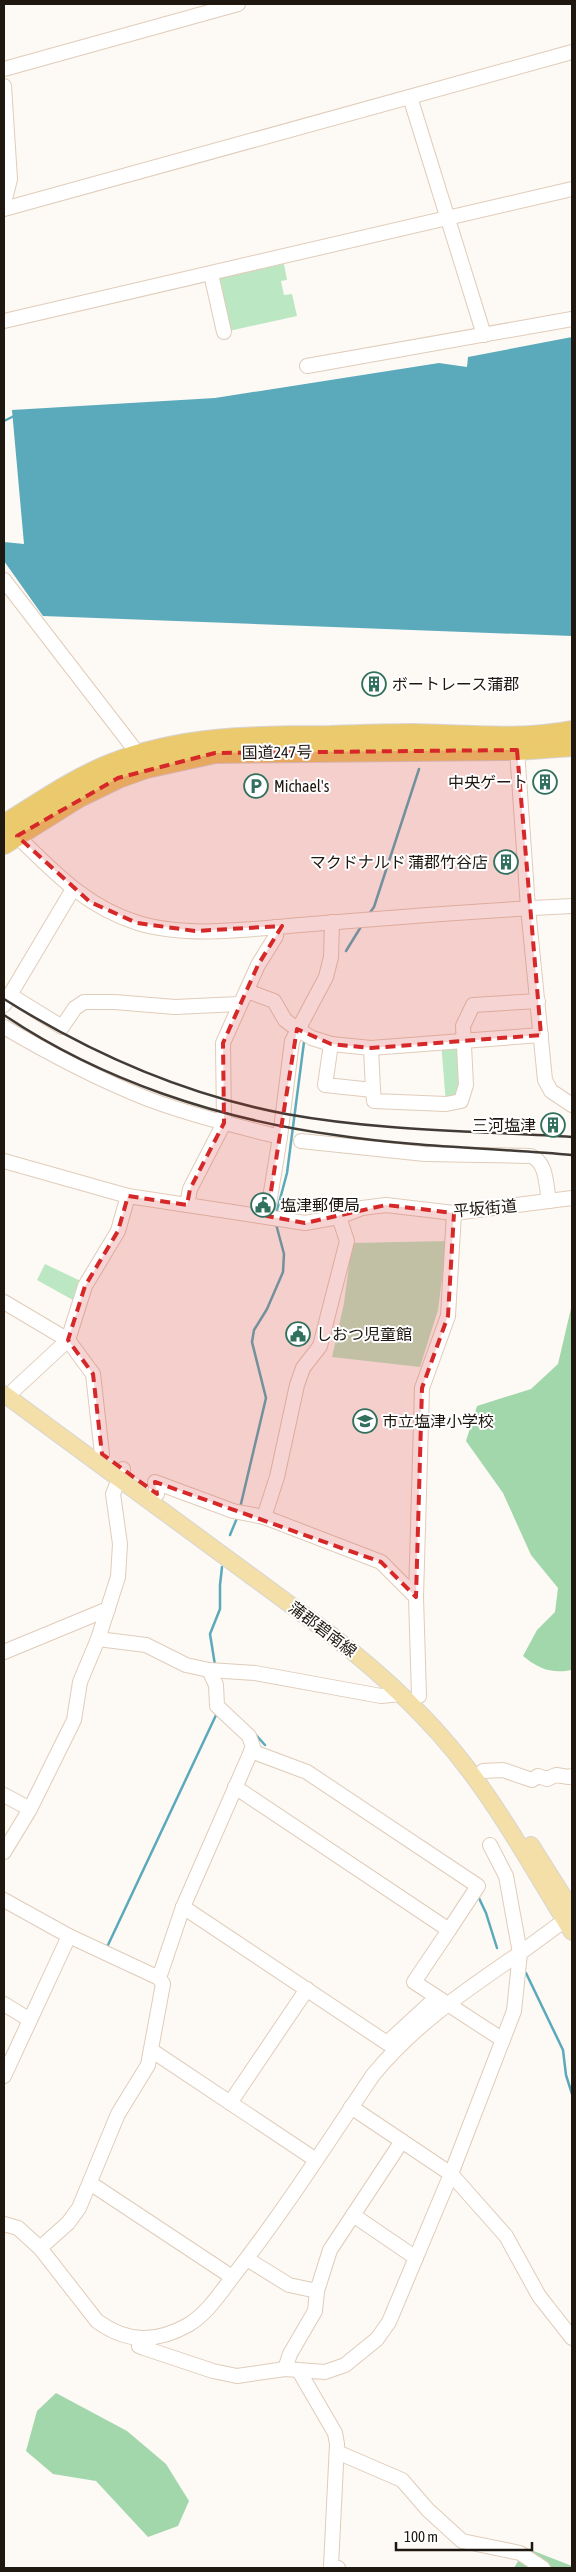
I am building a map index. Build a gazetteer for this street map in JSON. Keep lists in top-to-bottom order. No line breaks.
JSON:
{"streets":{"highway":["国道247号"],"main road":["蒲郡碧南線"],"street":["平坂街道"]},"places":{"building":["ボートレース蒲郡","中央ゲート","マクドナルド 蒲郡竹谷店","三河塩津"],"parking":["Michael's"],"public building":["塩津郵便局","しおつ児童館"],"school or university":["市立塩津小学校"]},"scale_bar":"100 m"}
